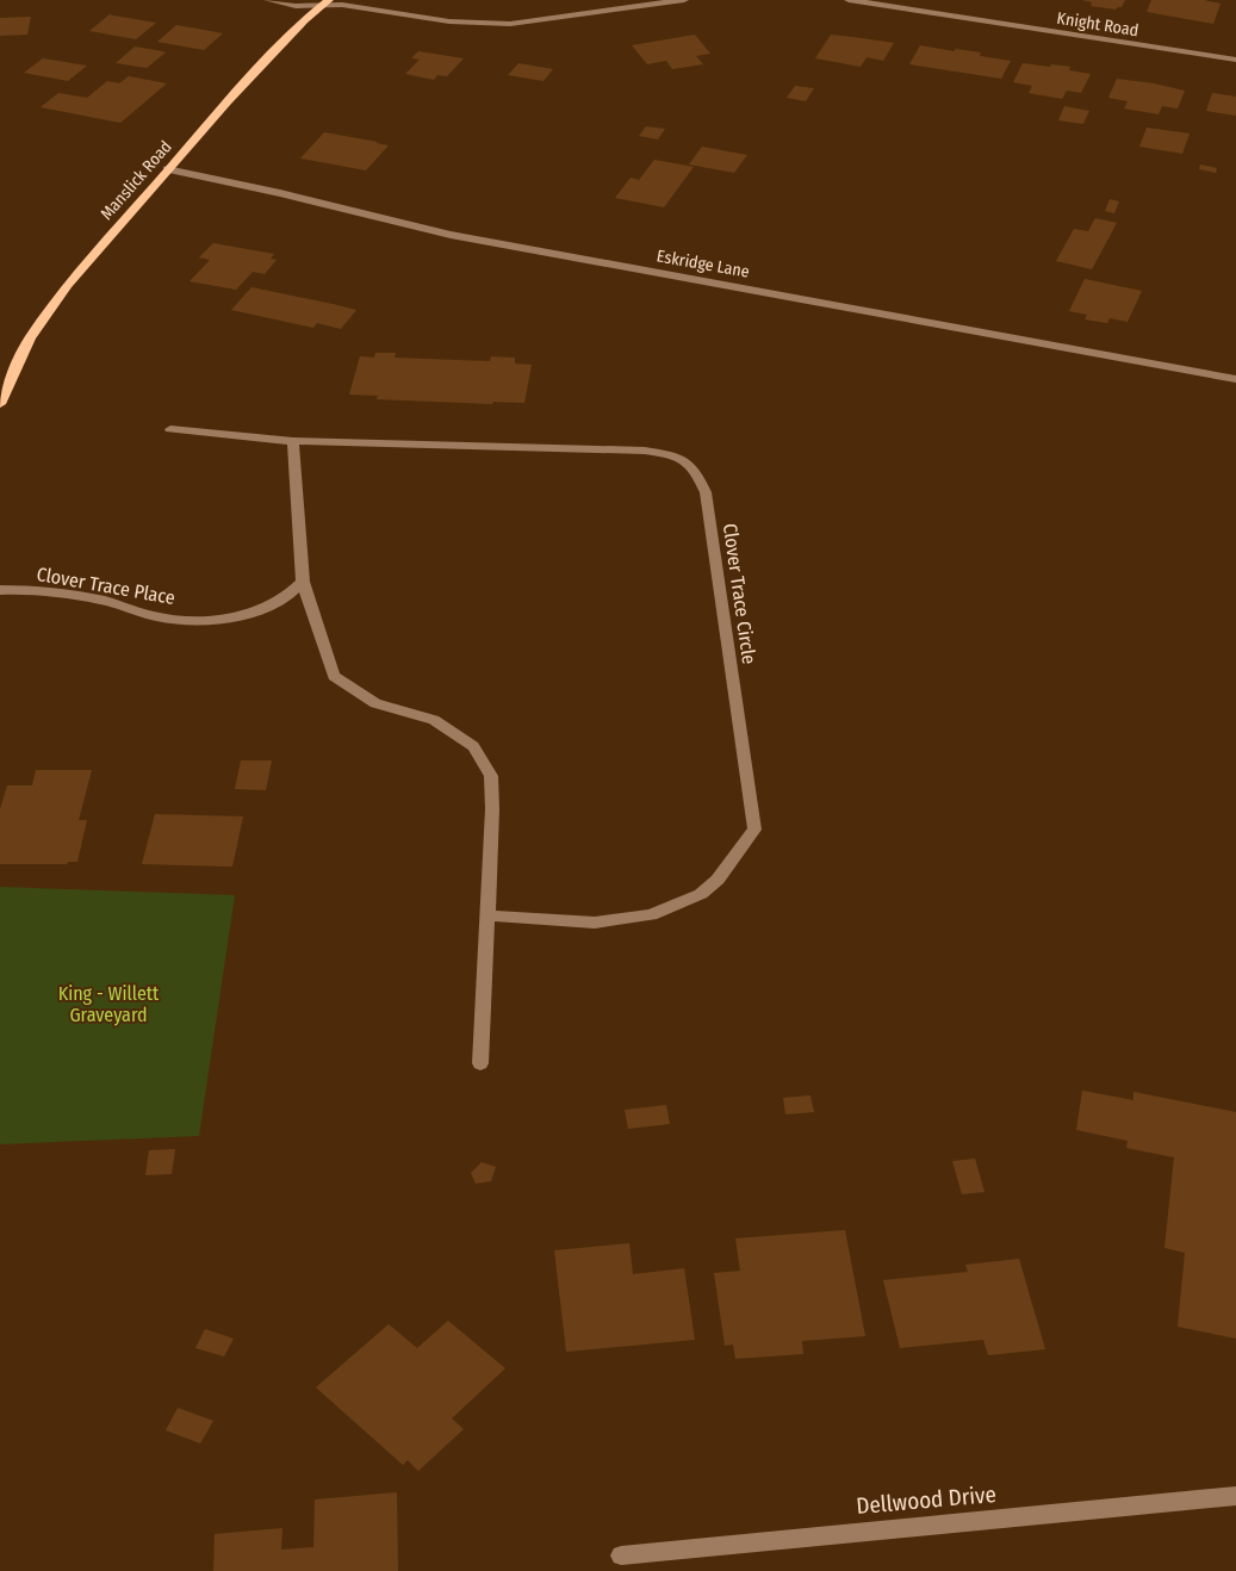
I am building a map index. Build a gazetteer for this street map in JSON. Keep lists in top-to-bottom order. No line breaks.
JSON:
{"streets":{"main road":["Manslick Road"],"street":["Knight Road","Eskridge Lane","Clover Trace Place","Clover Trace Circle","Dellwood Drive"]},"crossings":[["Manslick Road","Eskridge Lane"]],"parks":["King - Willett Graveyard"]}
